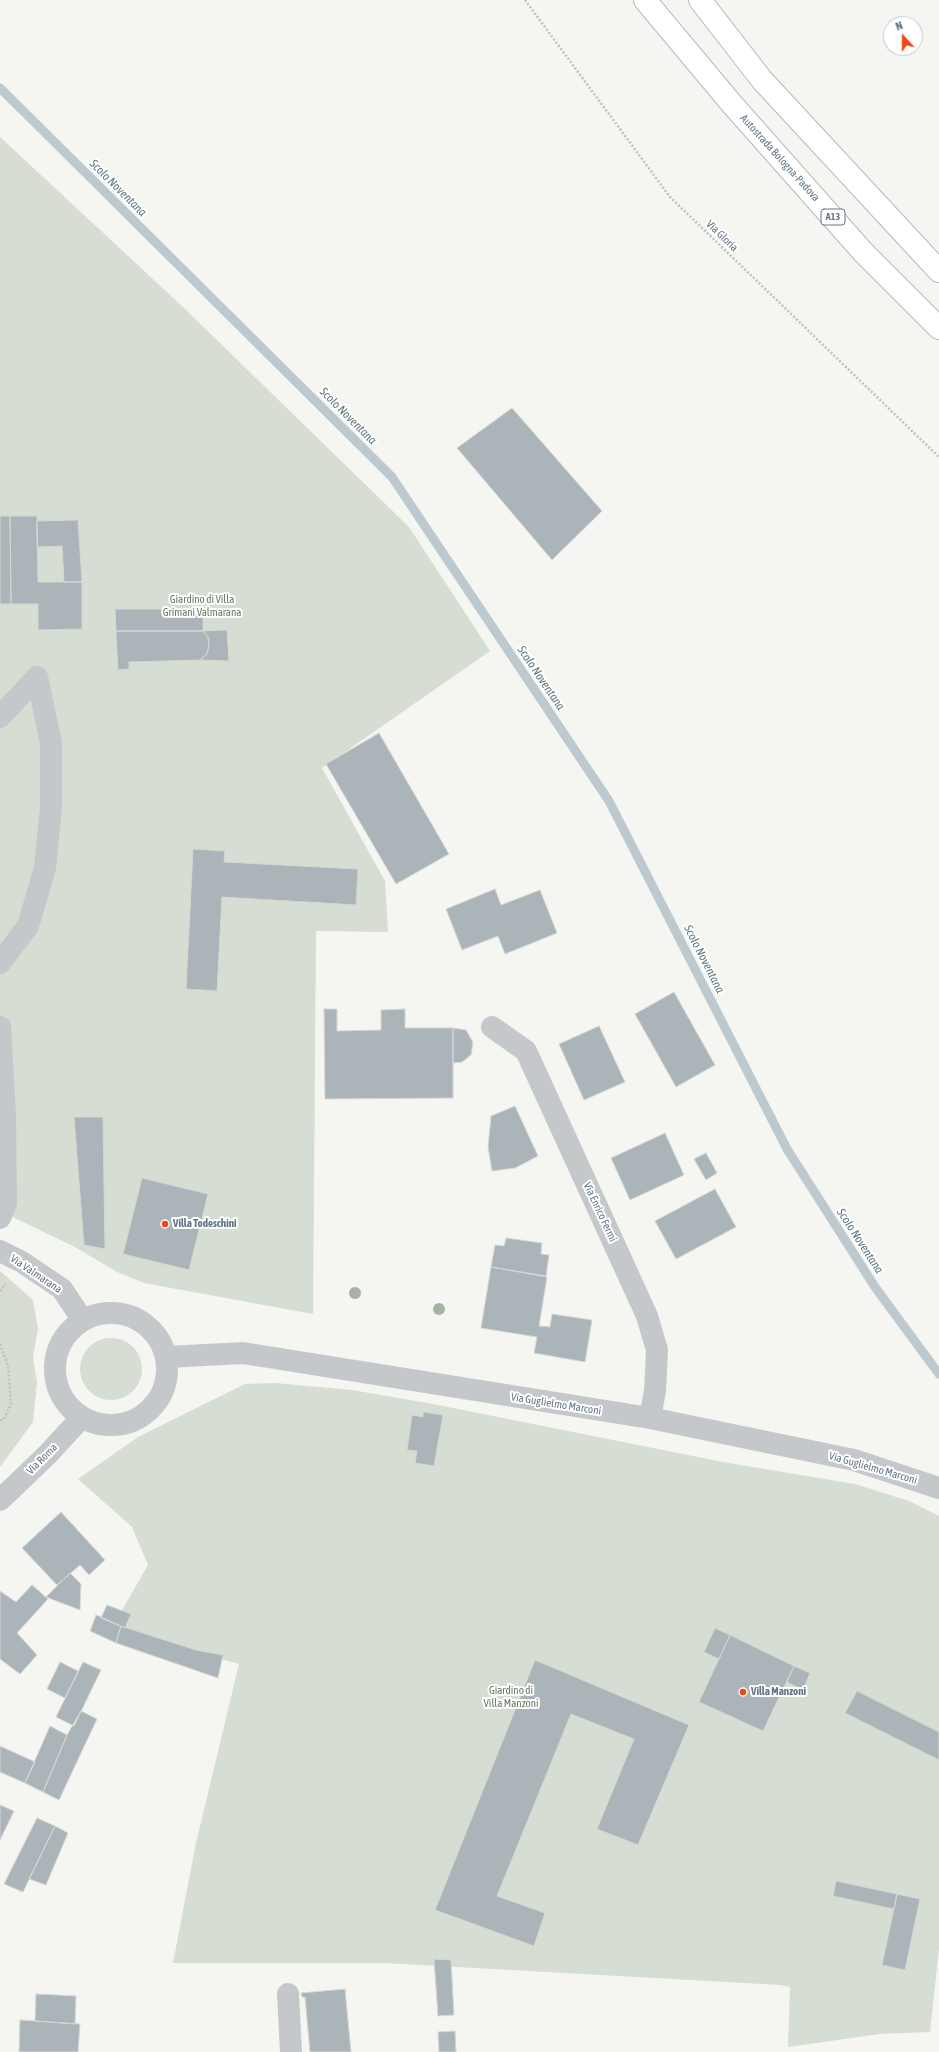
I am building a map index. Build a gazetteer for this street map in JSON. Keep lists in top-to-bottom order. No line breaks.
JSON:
{"streets":{"highway":["Autostrada Bologna-Padova","A13"],"street":["Via Enrico Fermi","Via Valmarana","Via Guglielmo Marconi","Via Roma"],"path":["Via Gloria"]},"crossings":[["Via Enrico Fermi","Via Guglielmo Marconi"],["Via Valmarana","Via Guglielmo Marconi"],["Via Valmarana","Via Roma"],["Via Guglielmo Marconi","Via Roma"]],"water":["Scolo Noventana"],"parks":["Giardino di Villa Grimani Valmarana","Giardino di Villa Manzoni"],"places":["Villa Todeschini","Villa Manzoni"],"north":"top"}
